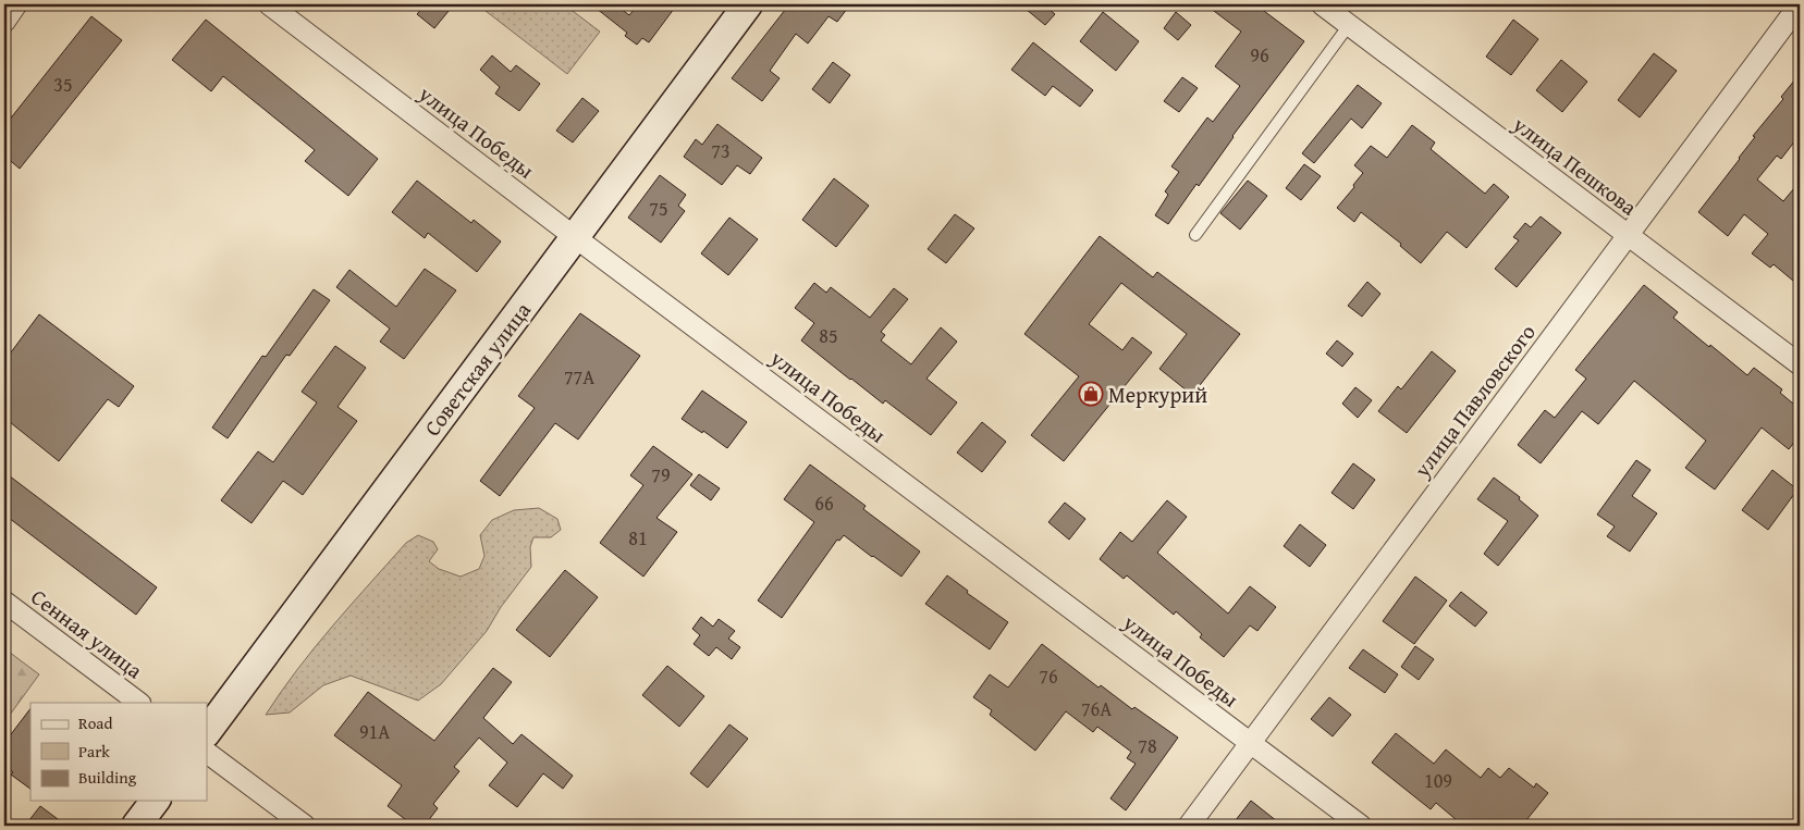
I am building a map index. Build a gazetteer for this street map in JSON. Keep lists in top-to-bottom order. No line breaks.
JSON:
{"streets":{"street":["улица Победы","улица Пешкова","Советская улица","улица Павловского","Сенная улица"]},"crossings":[["улица Победы","Советская улица"],["улица Победы","улица Павловского"],["улица Пешкова","улица Павловского"]],"places":{"shop":["Меркурий"]},"house_numbers":["96","35","73","75","85","77А","79","66","81","76","76А","91А","78","109"],"legend":["Road","Park","Building"]}
